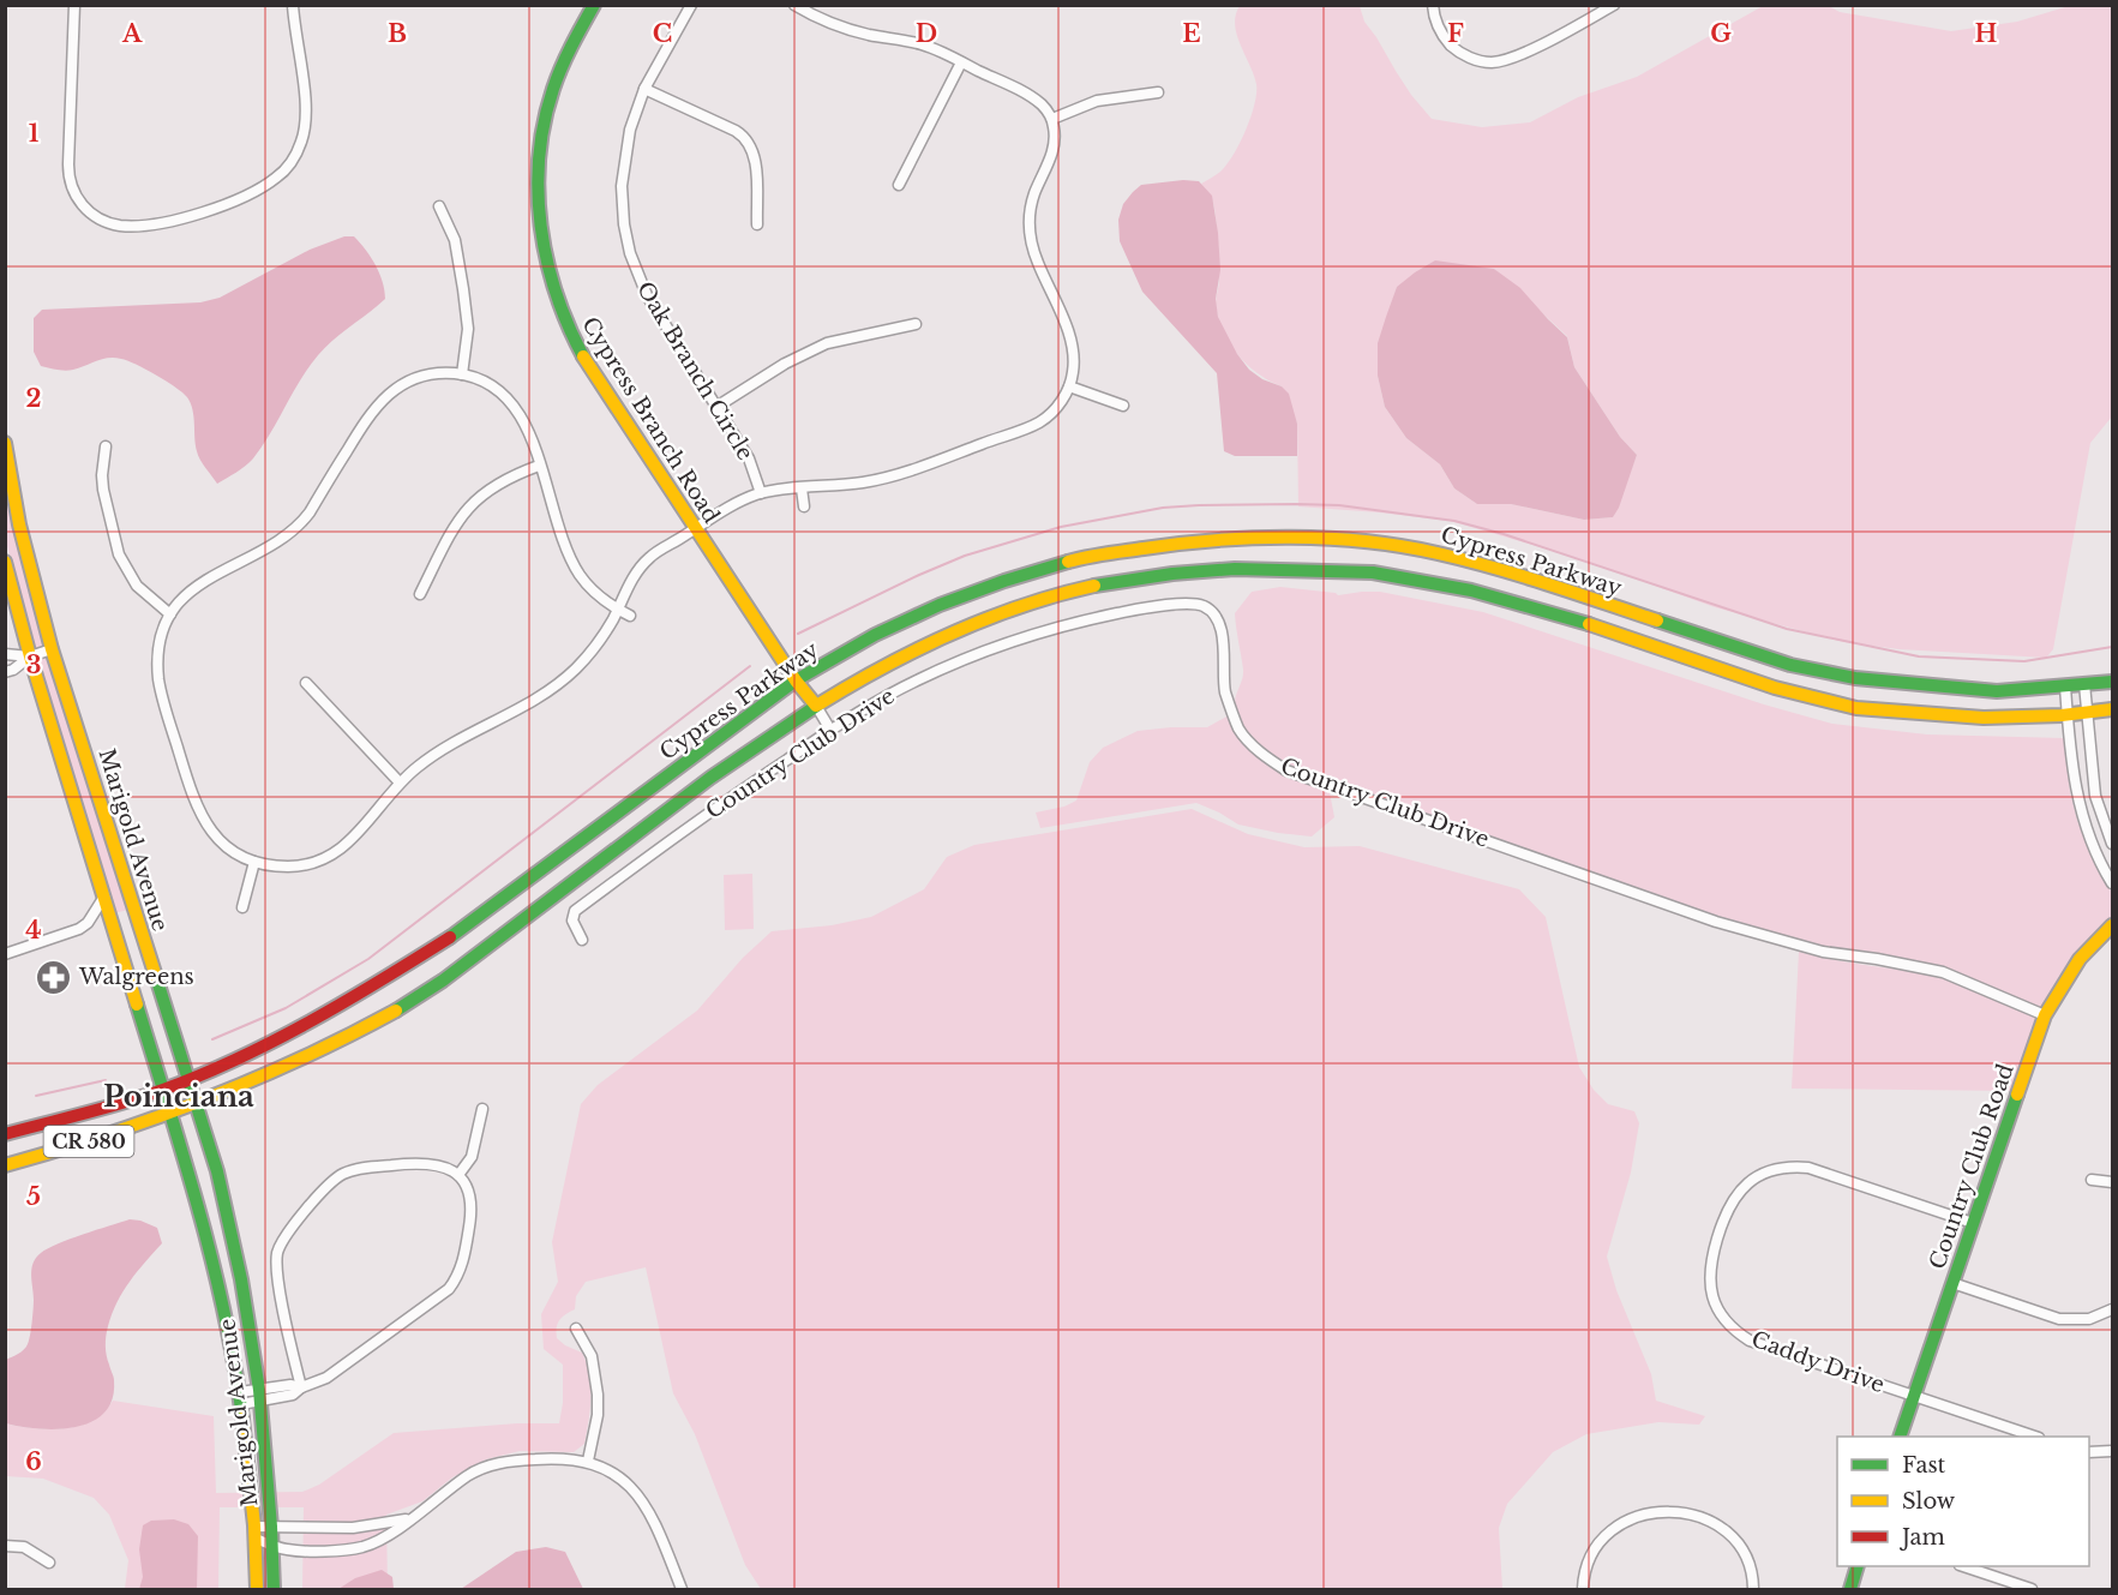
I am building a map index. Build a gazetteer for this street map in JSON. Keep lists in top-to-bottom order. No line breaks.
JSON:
{"streets":{"main road":["Cypress Branch Road","Cypress Parkway","Marigold Avenue","CR 580","Country Club Road"],"street":["Oak Branch Circle","Country Club Drive","Caddy Drive"]},"crossings":[["Cypress Branch Road","Cypress Parkway"],["Cypress Parkway","Marigold Avenue"],["Country Club Drive","Country Club Road"],["Country Club Road","Caddy Drive"]],"districts":["Poinciana"],"places":{"pharmacy":["Walgreens"]},"legend":["Fast","Slow","Jam"],"grid":{"columns":["A","B","C","D","E","F","G","H"],"rows":["1","2","3","4","5","6"]}}
